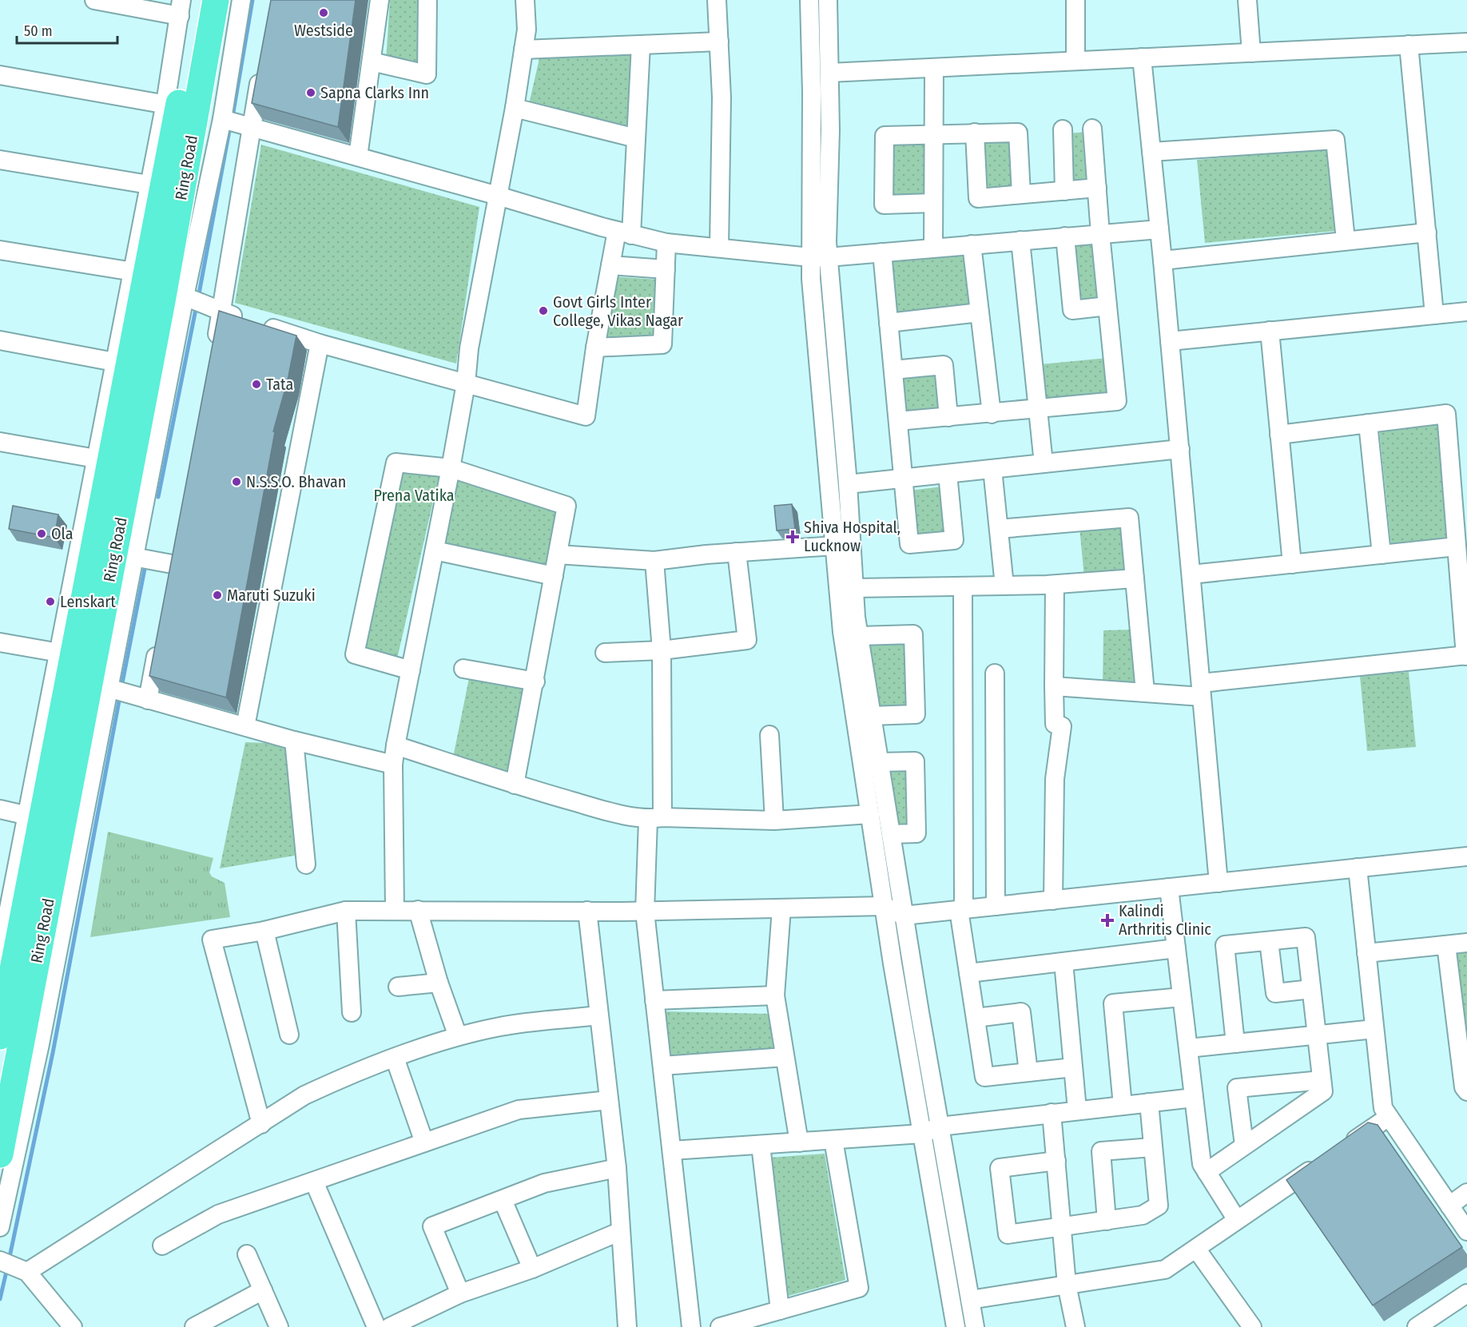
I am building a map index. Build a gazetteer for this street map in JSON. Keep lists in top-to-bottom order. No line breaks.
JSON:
{"streets":{"highway":["Ring Road"]},"parks":["Prena Vatika"],"places":{"other":["Westside","Sapna Clarks Inn","Govt Girls Inter College, Vikas Nagar","Tata","N.S.S.O. Bhavan","Ola","Maruti Suzuki","Lenskart"],"health":["Shiva Hospital, Lucknow","Kalindi Arthritis Clinic"]},"scale_bar":"50 m"}
